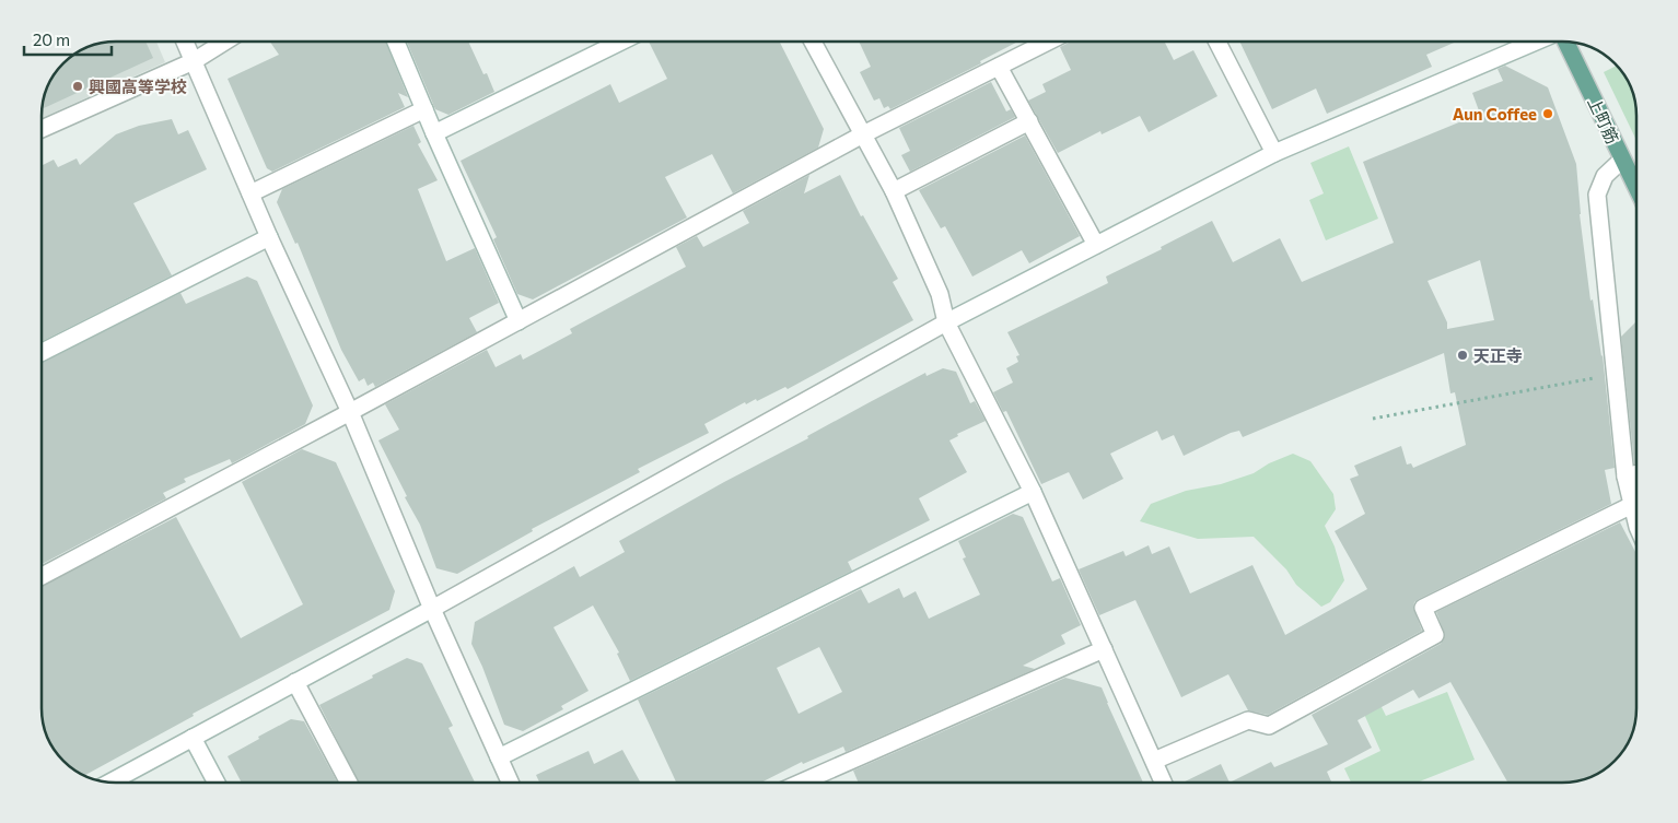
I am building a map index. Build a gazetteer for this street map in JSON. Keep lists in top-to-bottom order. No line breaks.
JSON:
{"streets":{"main road":["上町筋"]},"places":["興國高等学校","Aun Coffee","天正寺"],"scale_bar":"20 m"}
